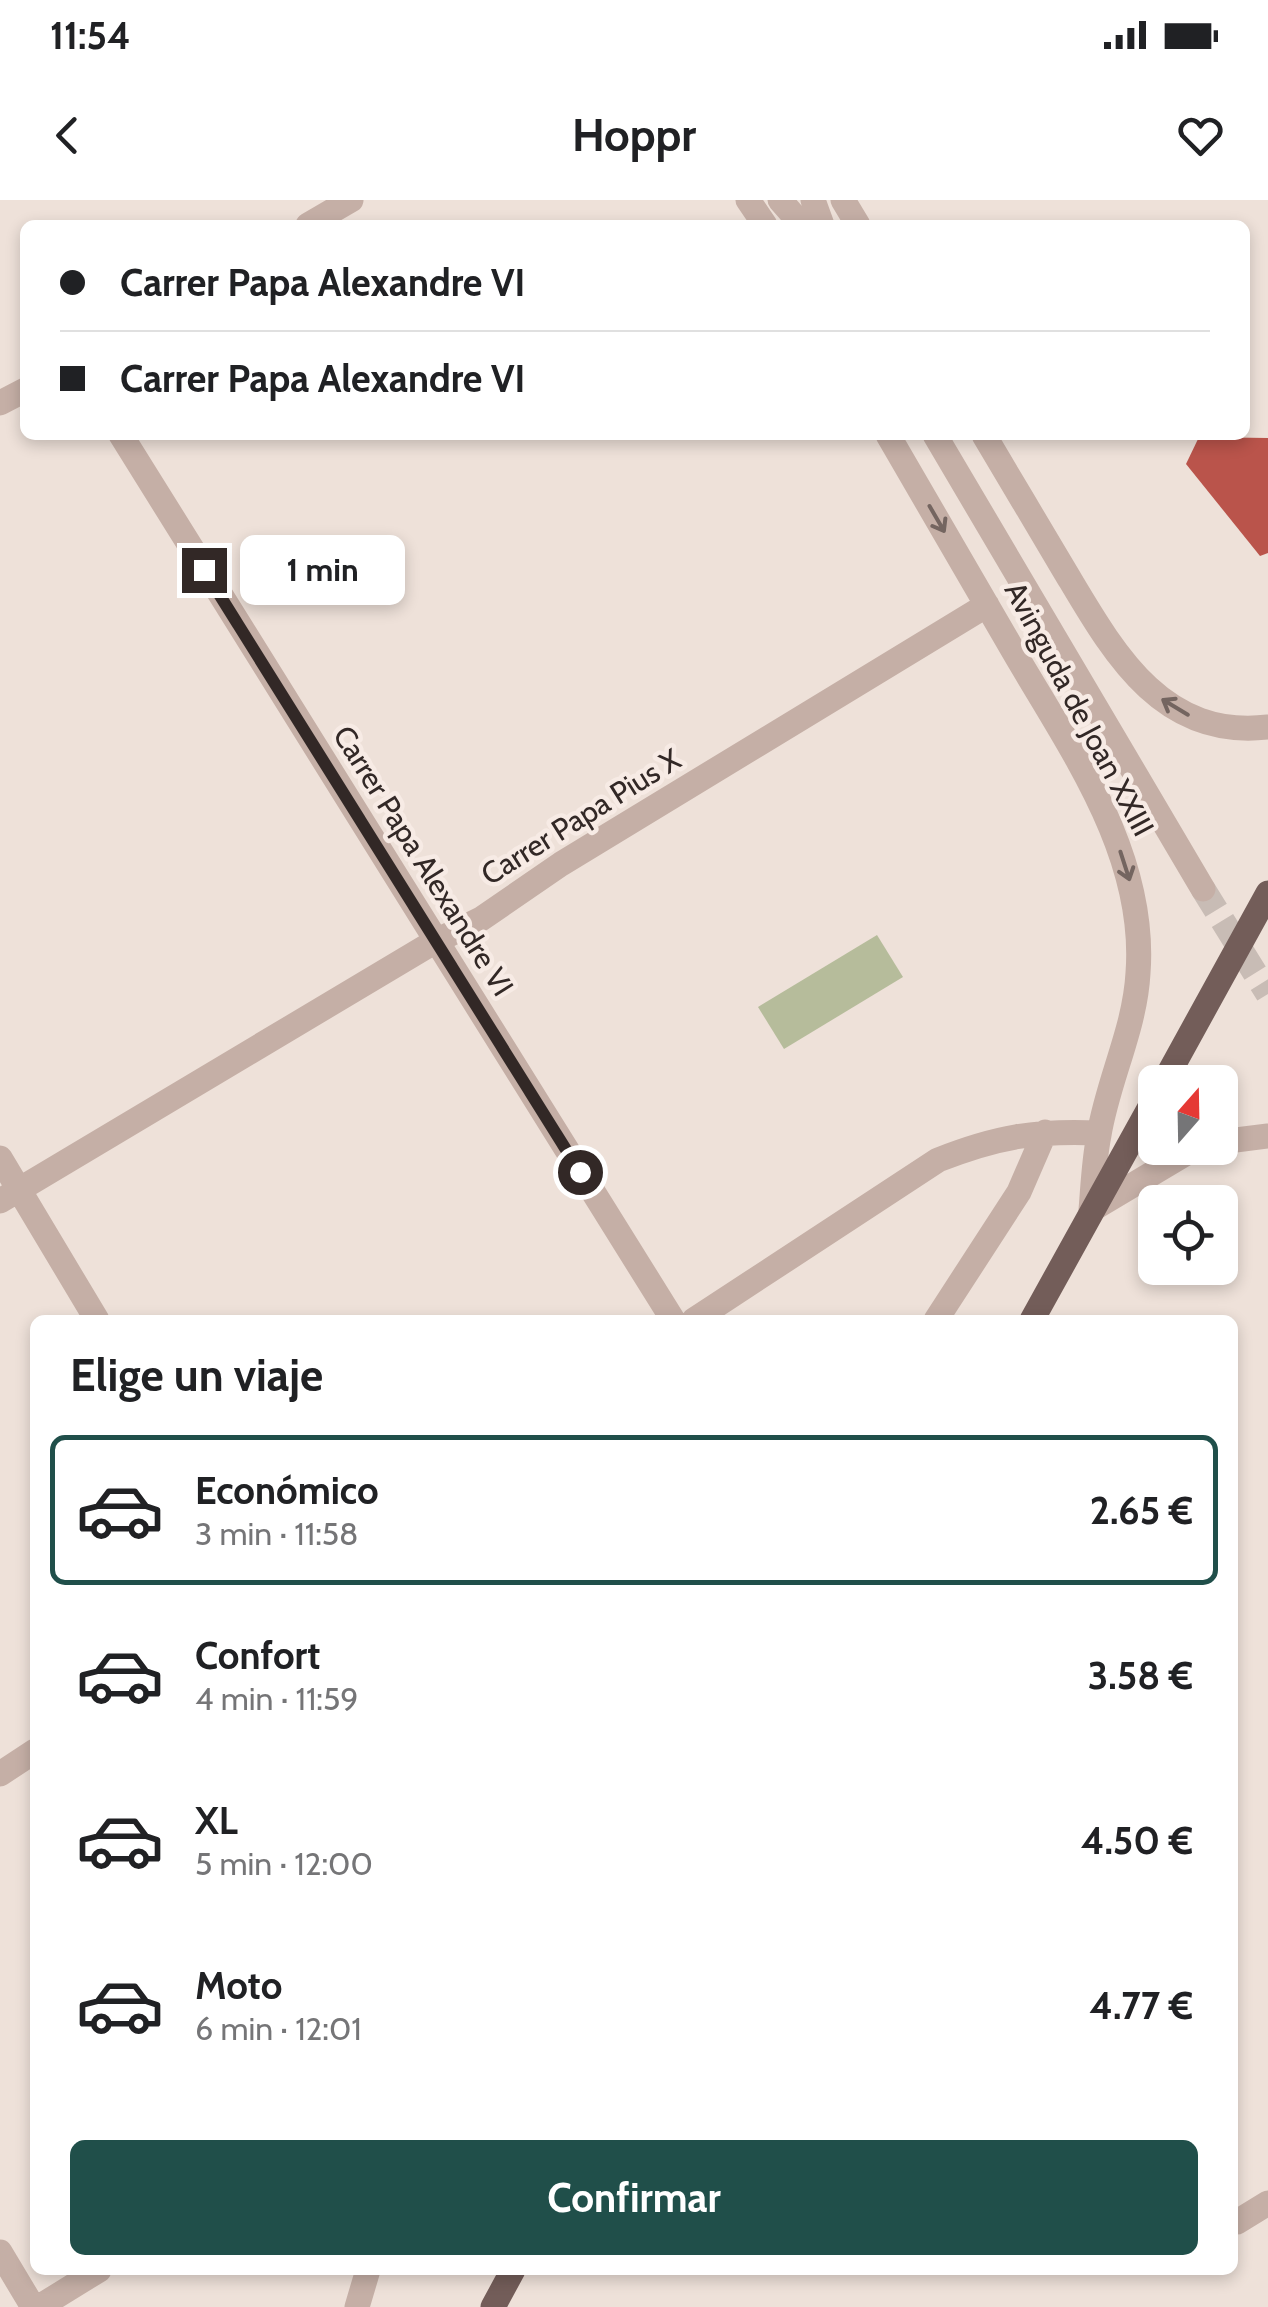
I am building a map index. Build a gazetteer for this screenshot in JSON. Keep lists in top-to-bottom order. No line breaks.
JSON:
{"streets":{"street":["Avinguda de Joan XXIII","Carrer Papa Pius X","Carrer Papa Alexandre VI"]},"crossings":[["Avinguda de Joan XXIII","Carrer Papa Pius X"],["Carrer Papa Pius X","Carrer Papa Alexandre VI"]],"north":"top","page":{"status":"11:54","header":"Hoppr","banner":["Carrer Papa Alexandre VI","Carrer Papa Alexandre VI"],"bubble":"1 min","heading":"Elige un viaje","list":[{"name":"Económico","note":"3 min · 11:58","value":"2.65 €"},{"name":"Confort","note":"4 min · 11:59","value":"3.58 €"},{"name":"XL","note":"5 min · 12:00","value":"4.50 €"},{"name":"Moto","note":"6 min · 12:01","value":"4.77 €"}],"buttons":"Confirmar"}}
